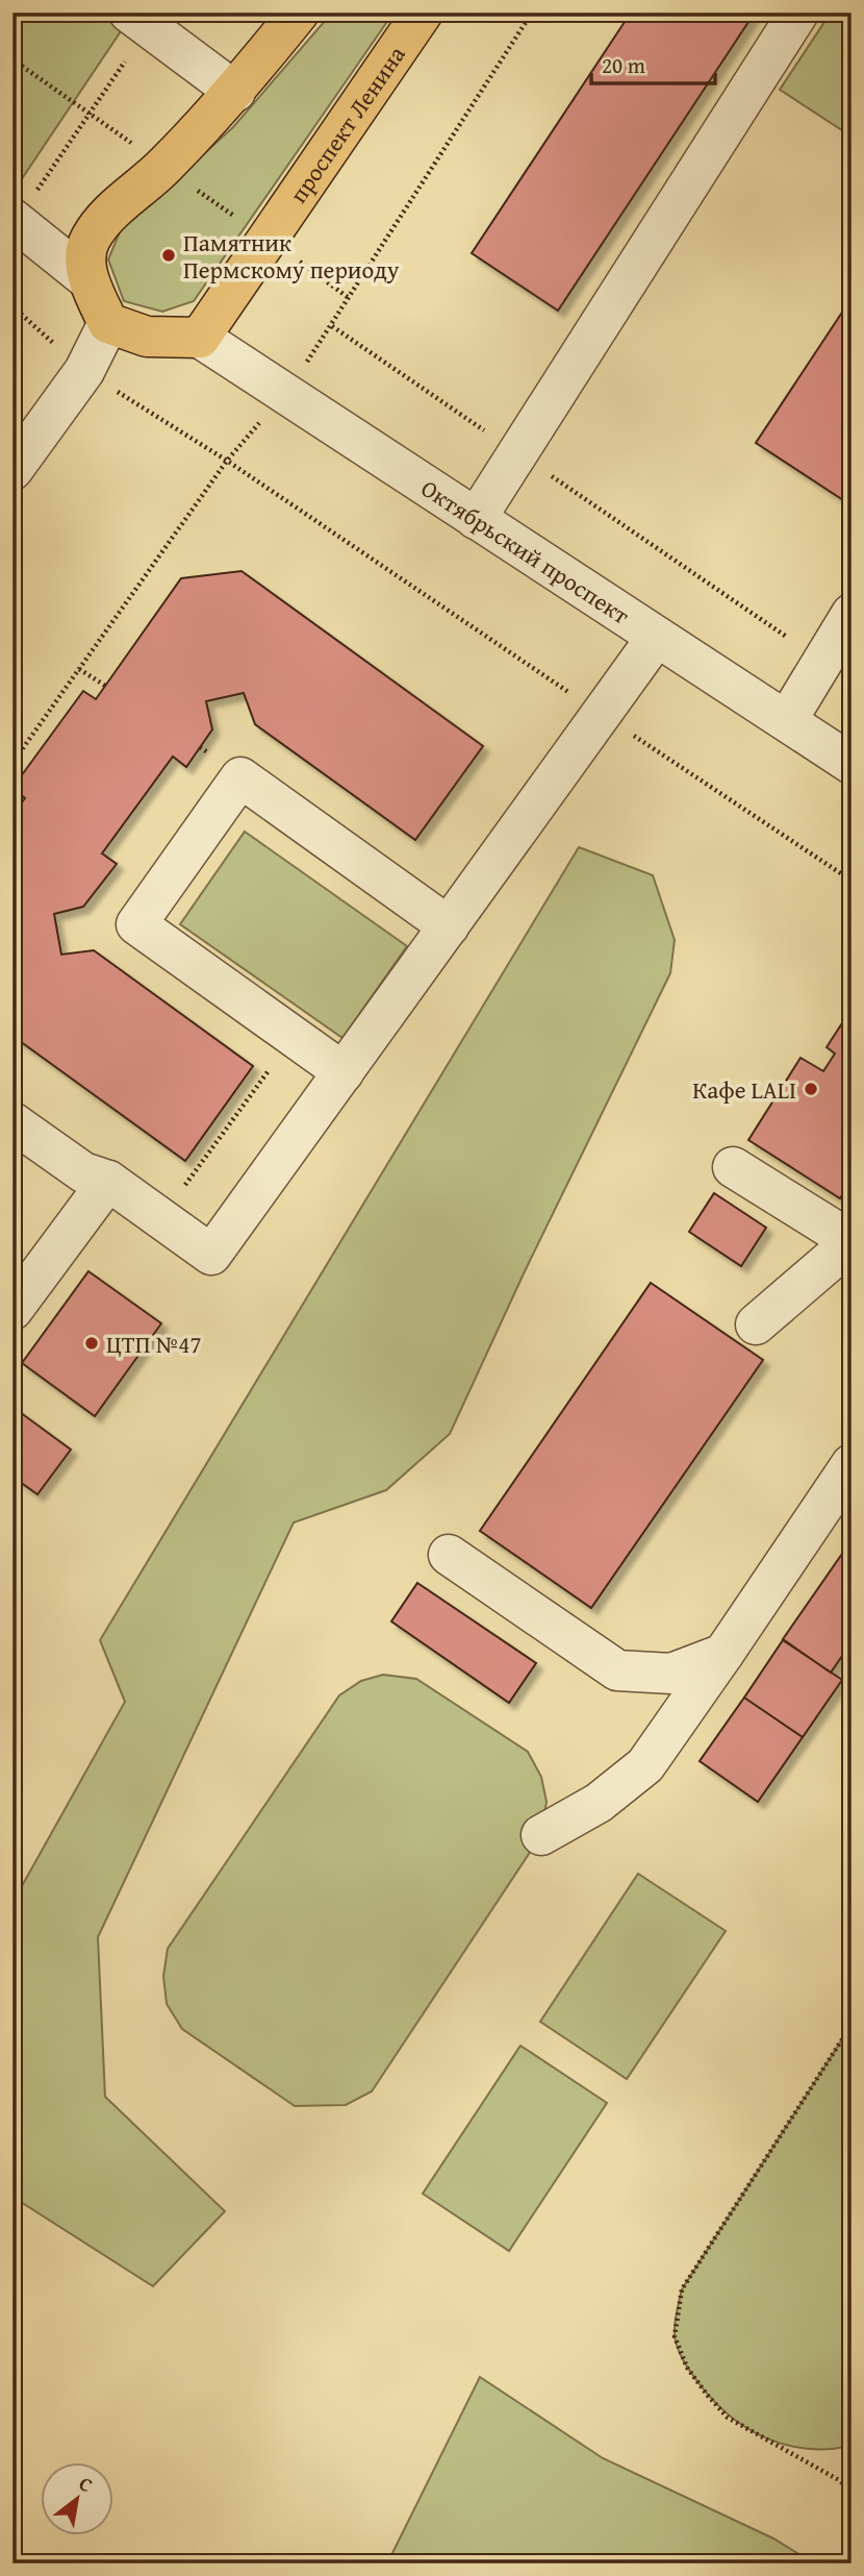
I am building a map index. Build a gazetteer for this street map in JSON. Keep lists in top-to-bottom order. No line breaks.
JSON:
{"streets":{"main road":["проспект Ленина"],"street":["Октябрьский проспект"]},"crossings":[["проспект Ленина","Октябрьский проспект"]],"places":["Памятник Пермскому периоду","Кафе LALI","ЦТП №47"],"scale_bar":"20 m","north":"top right"}
